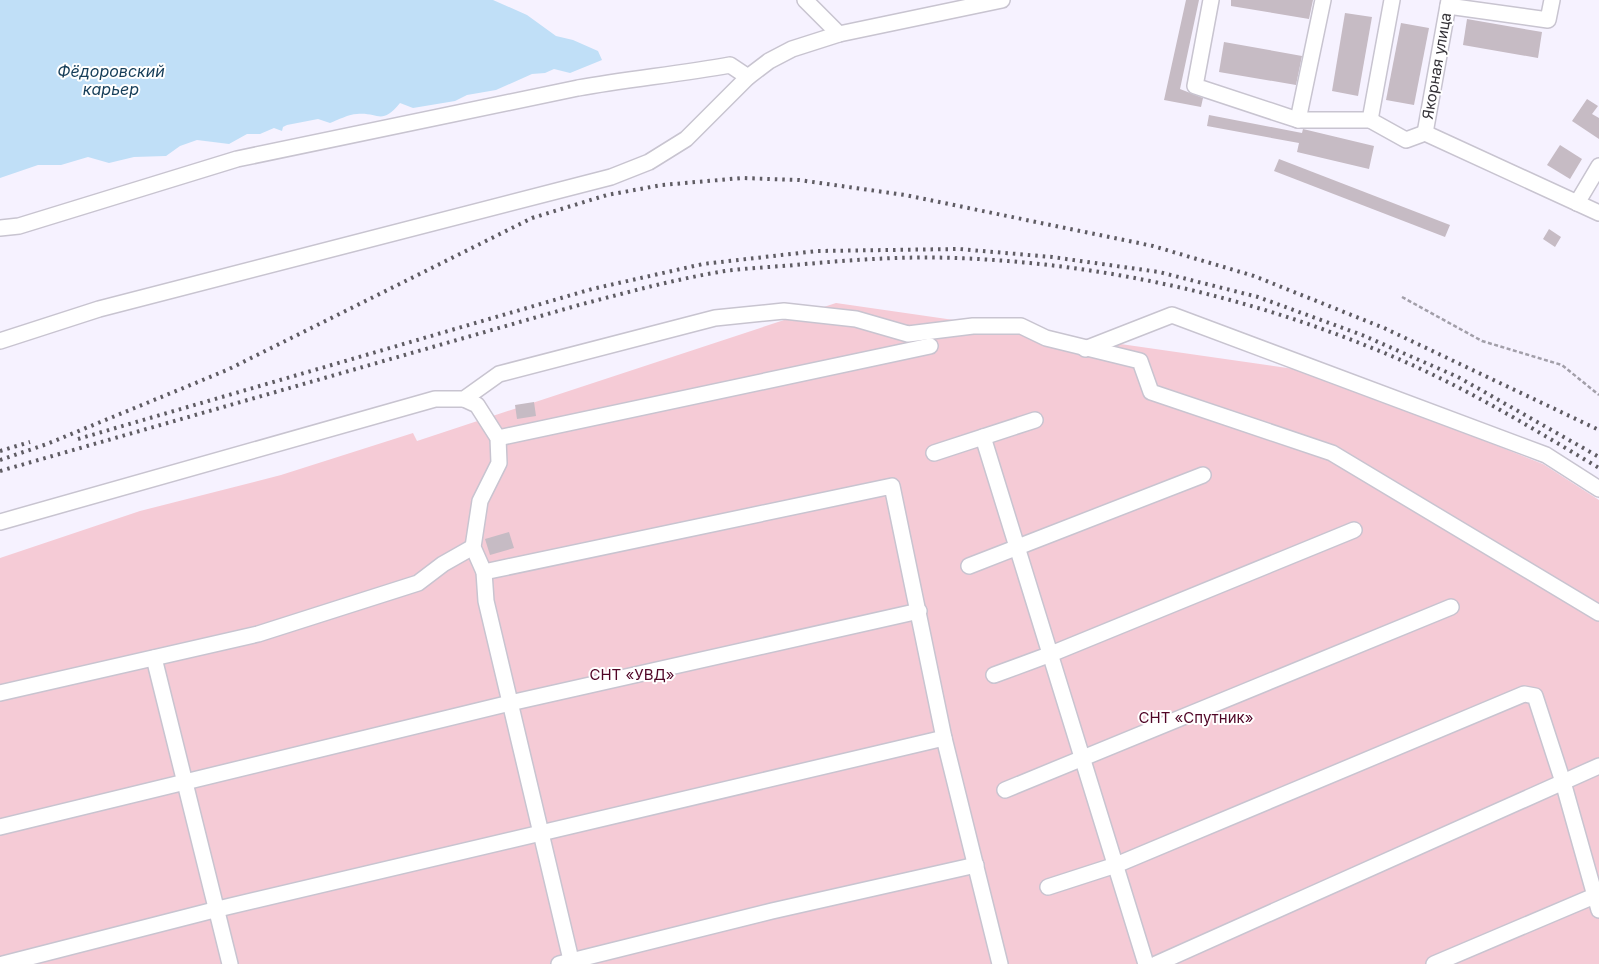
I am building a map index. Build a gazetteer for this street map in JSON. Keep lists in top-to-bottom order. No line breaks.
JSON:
{"streets":{"street":["Якорная улица"]},"water":["Фёдоровский карьер"],"parks":["СНТ «УВД»","СНТ «Спутник»"]}
